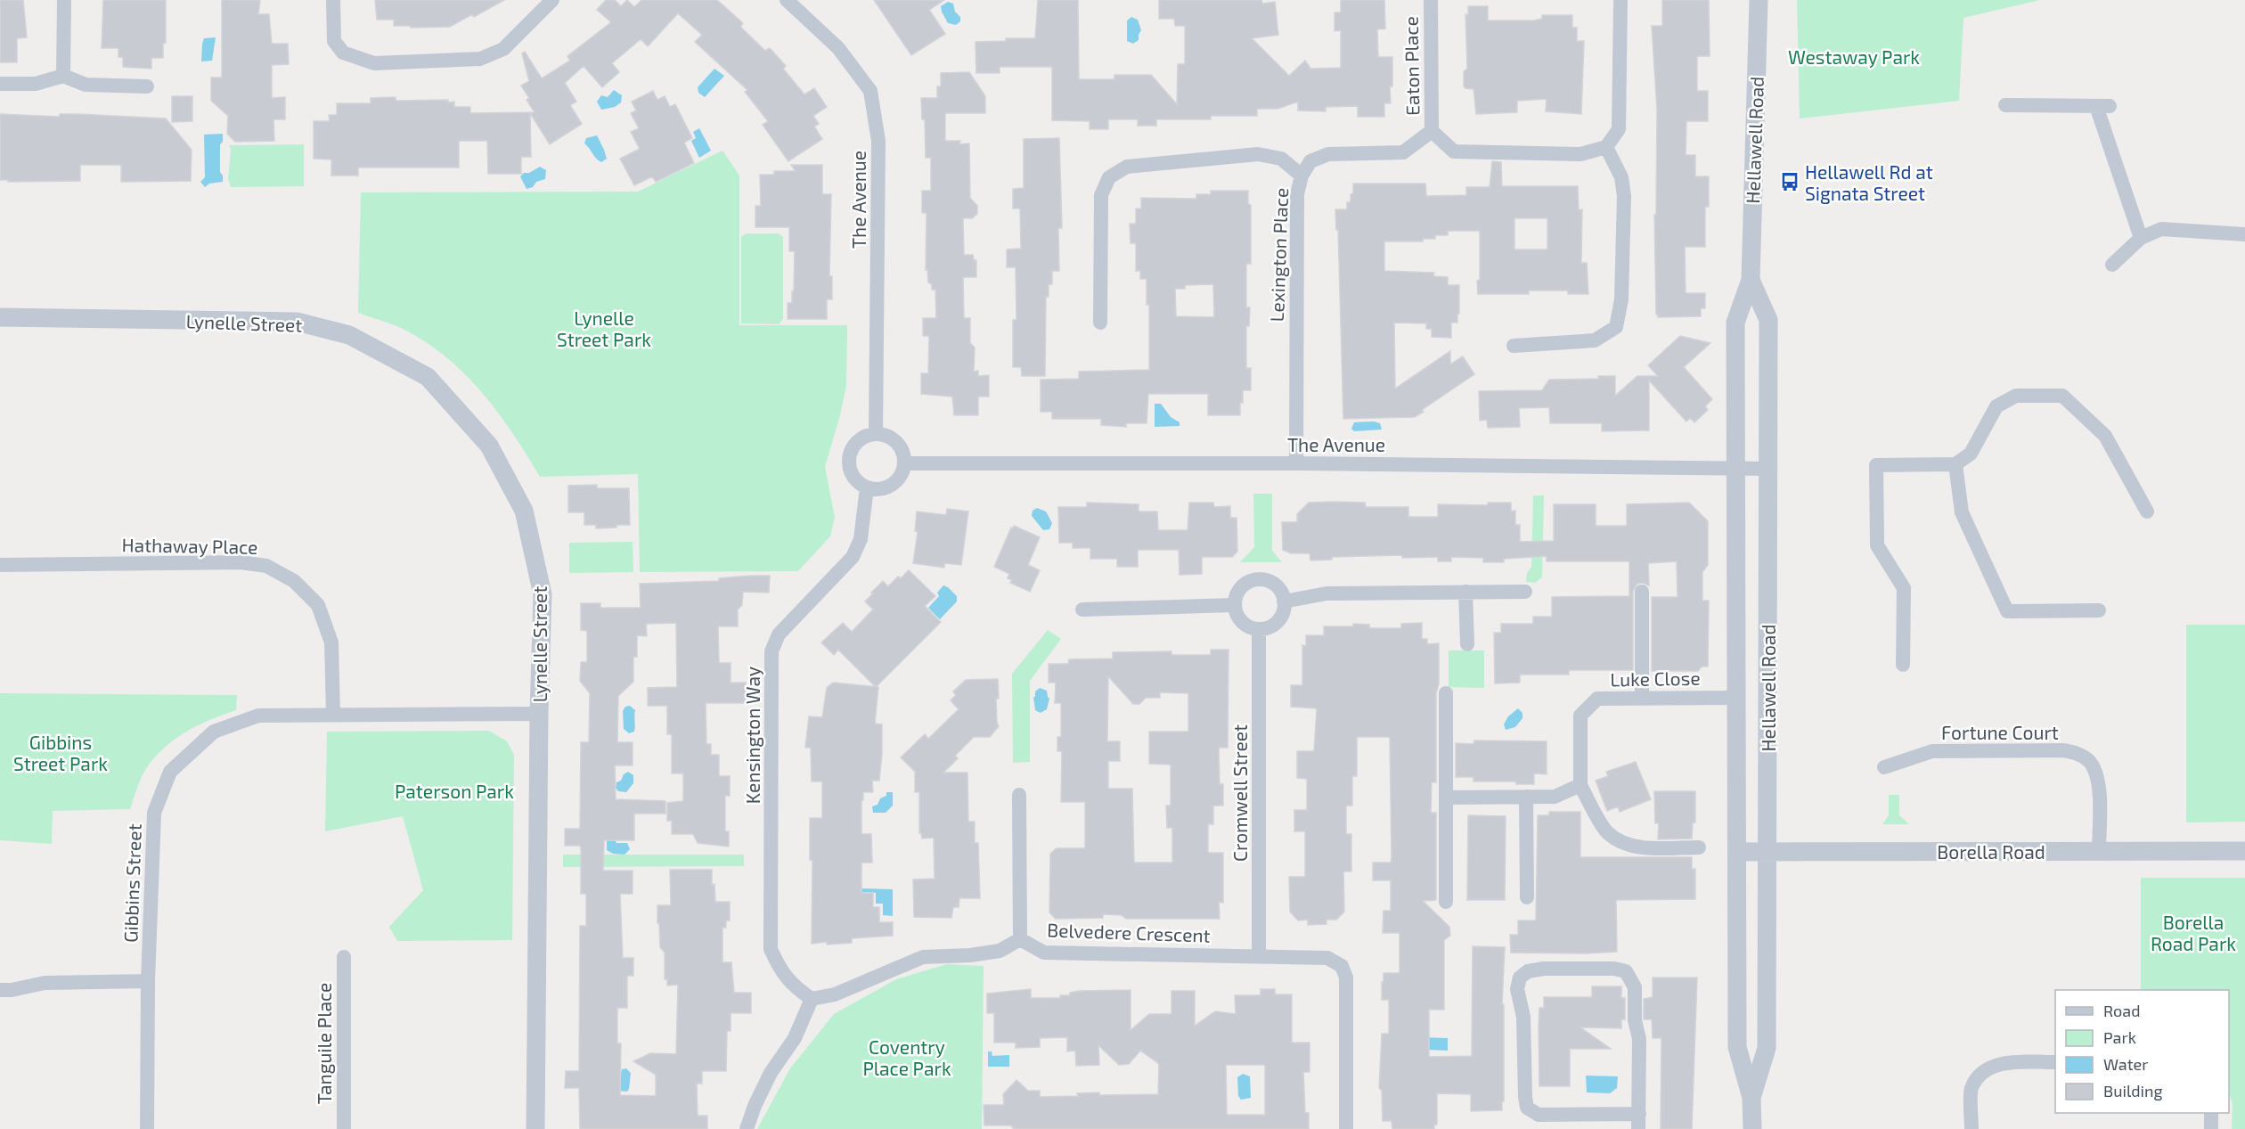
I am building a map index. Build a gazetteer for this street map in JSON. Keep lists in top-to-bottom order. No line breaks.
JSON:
{"streets":{"street":["Eaton Place","Hellawell Road","The Avenue","Lexington Place","Lynelle Street","Hathaway Place","Luke Close","Fortune Court","Kensington Way","Cromwell Street","Borella Road","Gibbins Street","Belvedere Crescent","Tanguile Place"]},"crossings":[["Eaton Place","Lexington Place"],["Hellawell Road","The Avenue"],["Hellawell Road","Luke Close"],["Hellawell Road","Borella Road"],["The Avenue","Lexington Place"],["The Avenue","Kensington Way"],["Lynelle Street","Gibbins Street"],["Hathaway Place","Gibbins Street"],["Fortune Court","Borella Road"],["Kensington Way","Belvedere Crescent"],["Cromwell Street","Belvedere Crescent"]],"parks":["Westaway Park","Lynelle Street Park","Gibbins Street Park","Paterson Park","Borella Road Park","Coventry Place Park"],"places":{"bus stop":["Hellawell Rd at Signata Street"]},"legend":["Road","Park","Water","Building"]}
